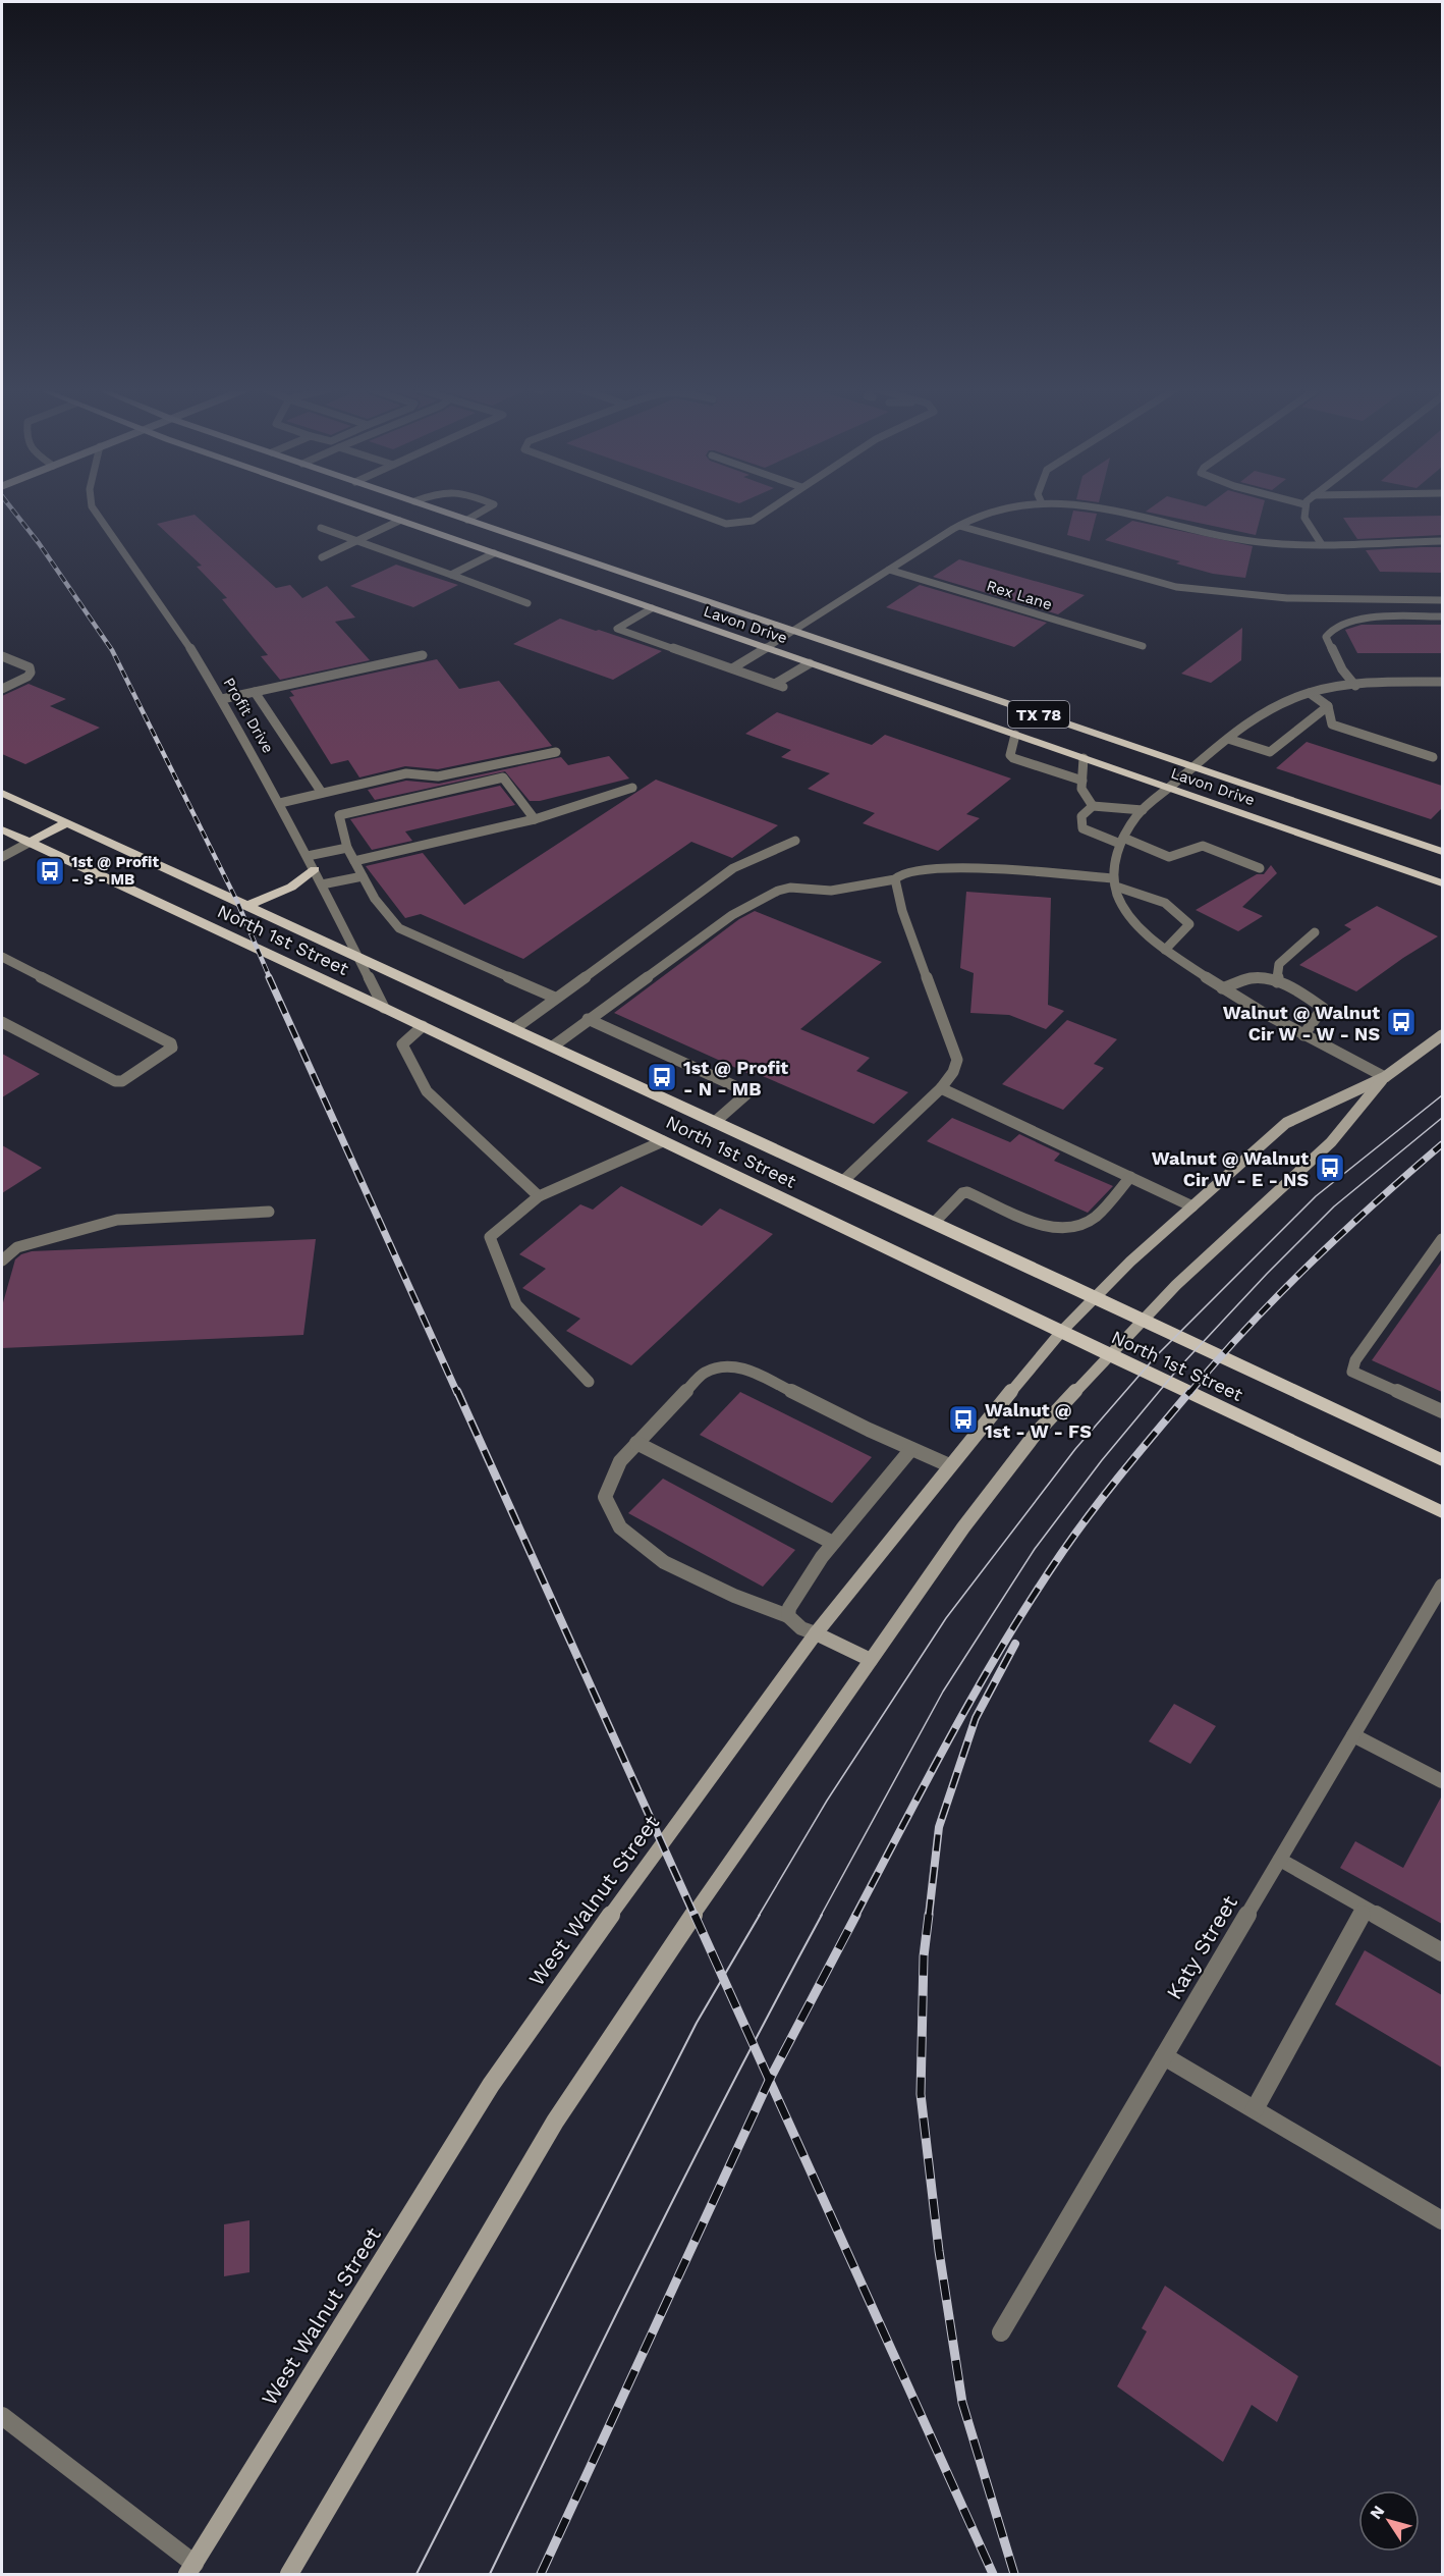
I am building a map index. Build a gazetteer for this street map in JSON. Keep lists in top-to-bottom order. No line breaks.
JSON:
{"streets":{"main road":["Lavon Drive","TX 78","North 1st Street","West Walnut Street"],"street":["Rex Lane","Profit Drive","Katy Street"]},"crossings":[["Profit Drive","North 1st Street"],["North 1st Street","West Walnut Street"]],"places":{"bus stop":["1st @ Profit - S - MB","Walnut @ Walnut Cir W - W - NS","1st @ Profit - N - MB","Walnut @ Walnut Cir W - E - NS","Walnut @ 1st - W - FS"]},"north":"top left"}
